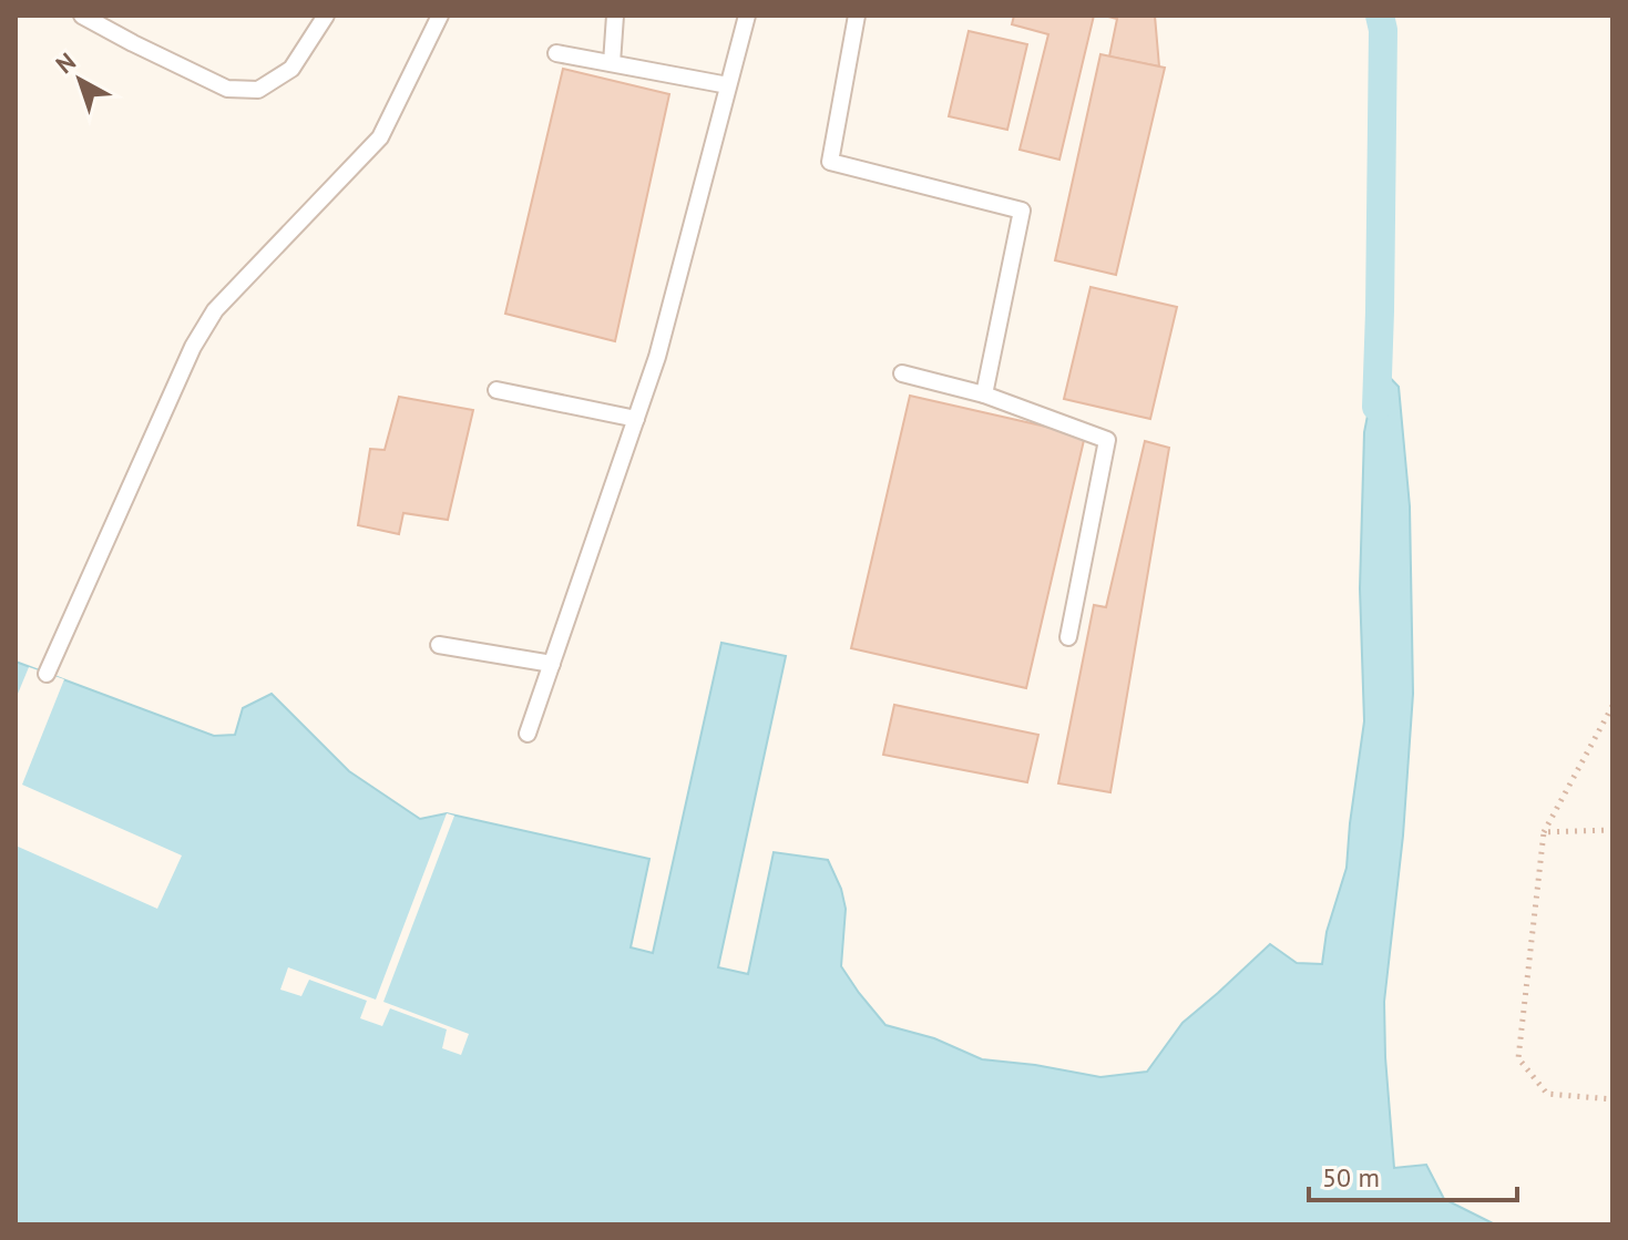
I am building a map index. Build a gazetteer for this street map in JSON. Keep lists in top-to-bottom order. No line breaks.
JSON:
{"scale_bar":"50 m","north":"top left"}
